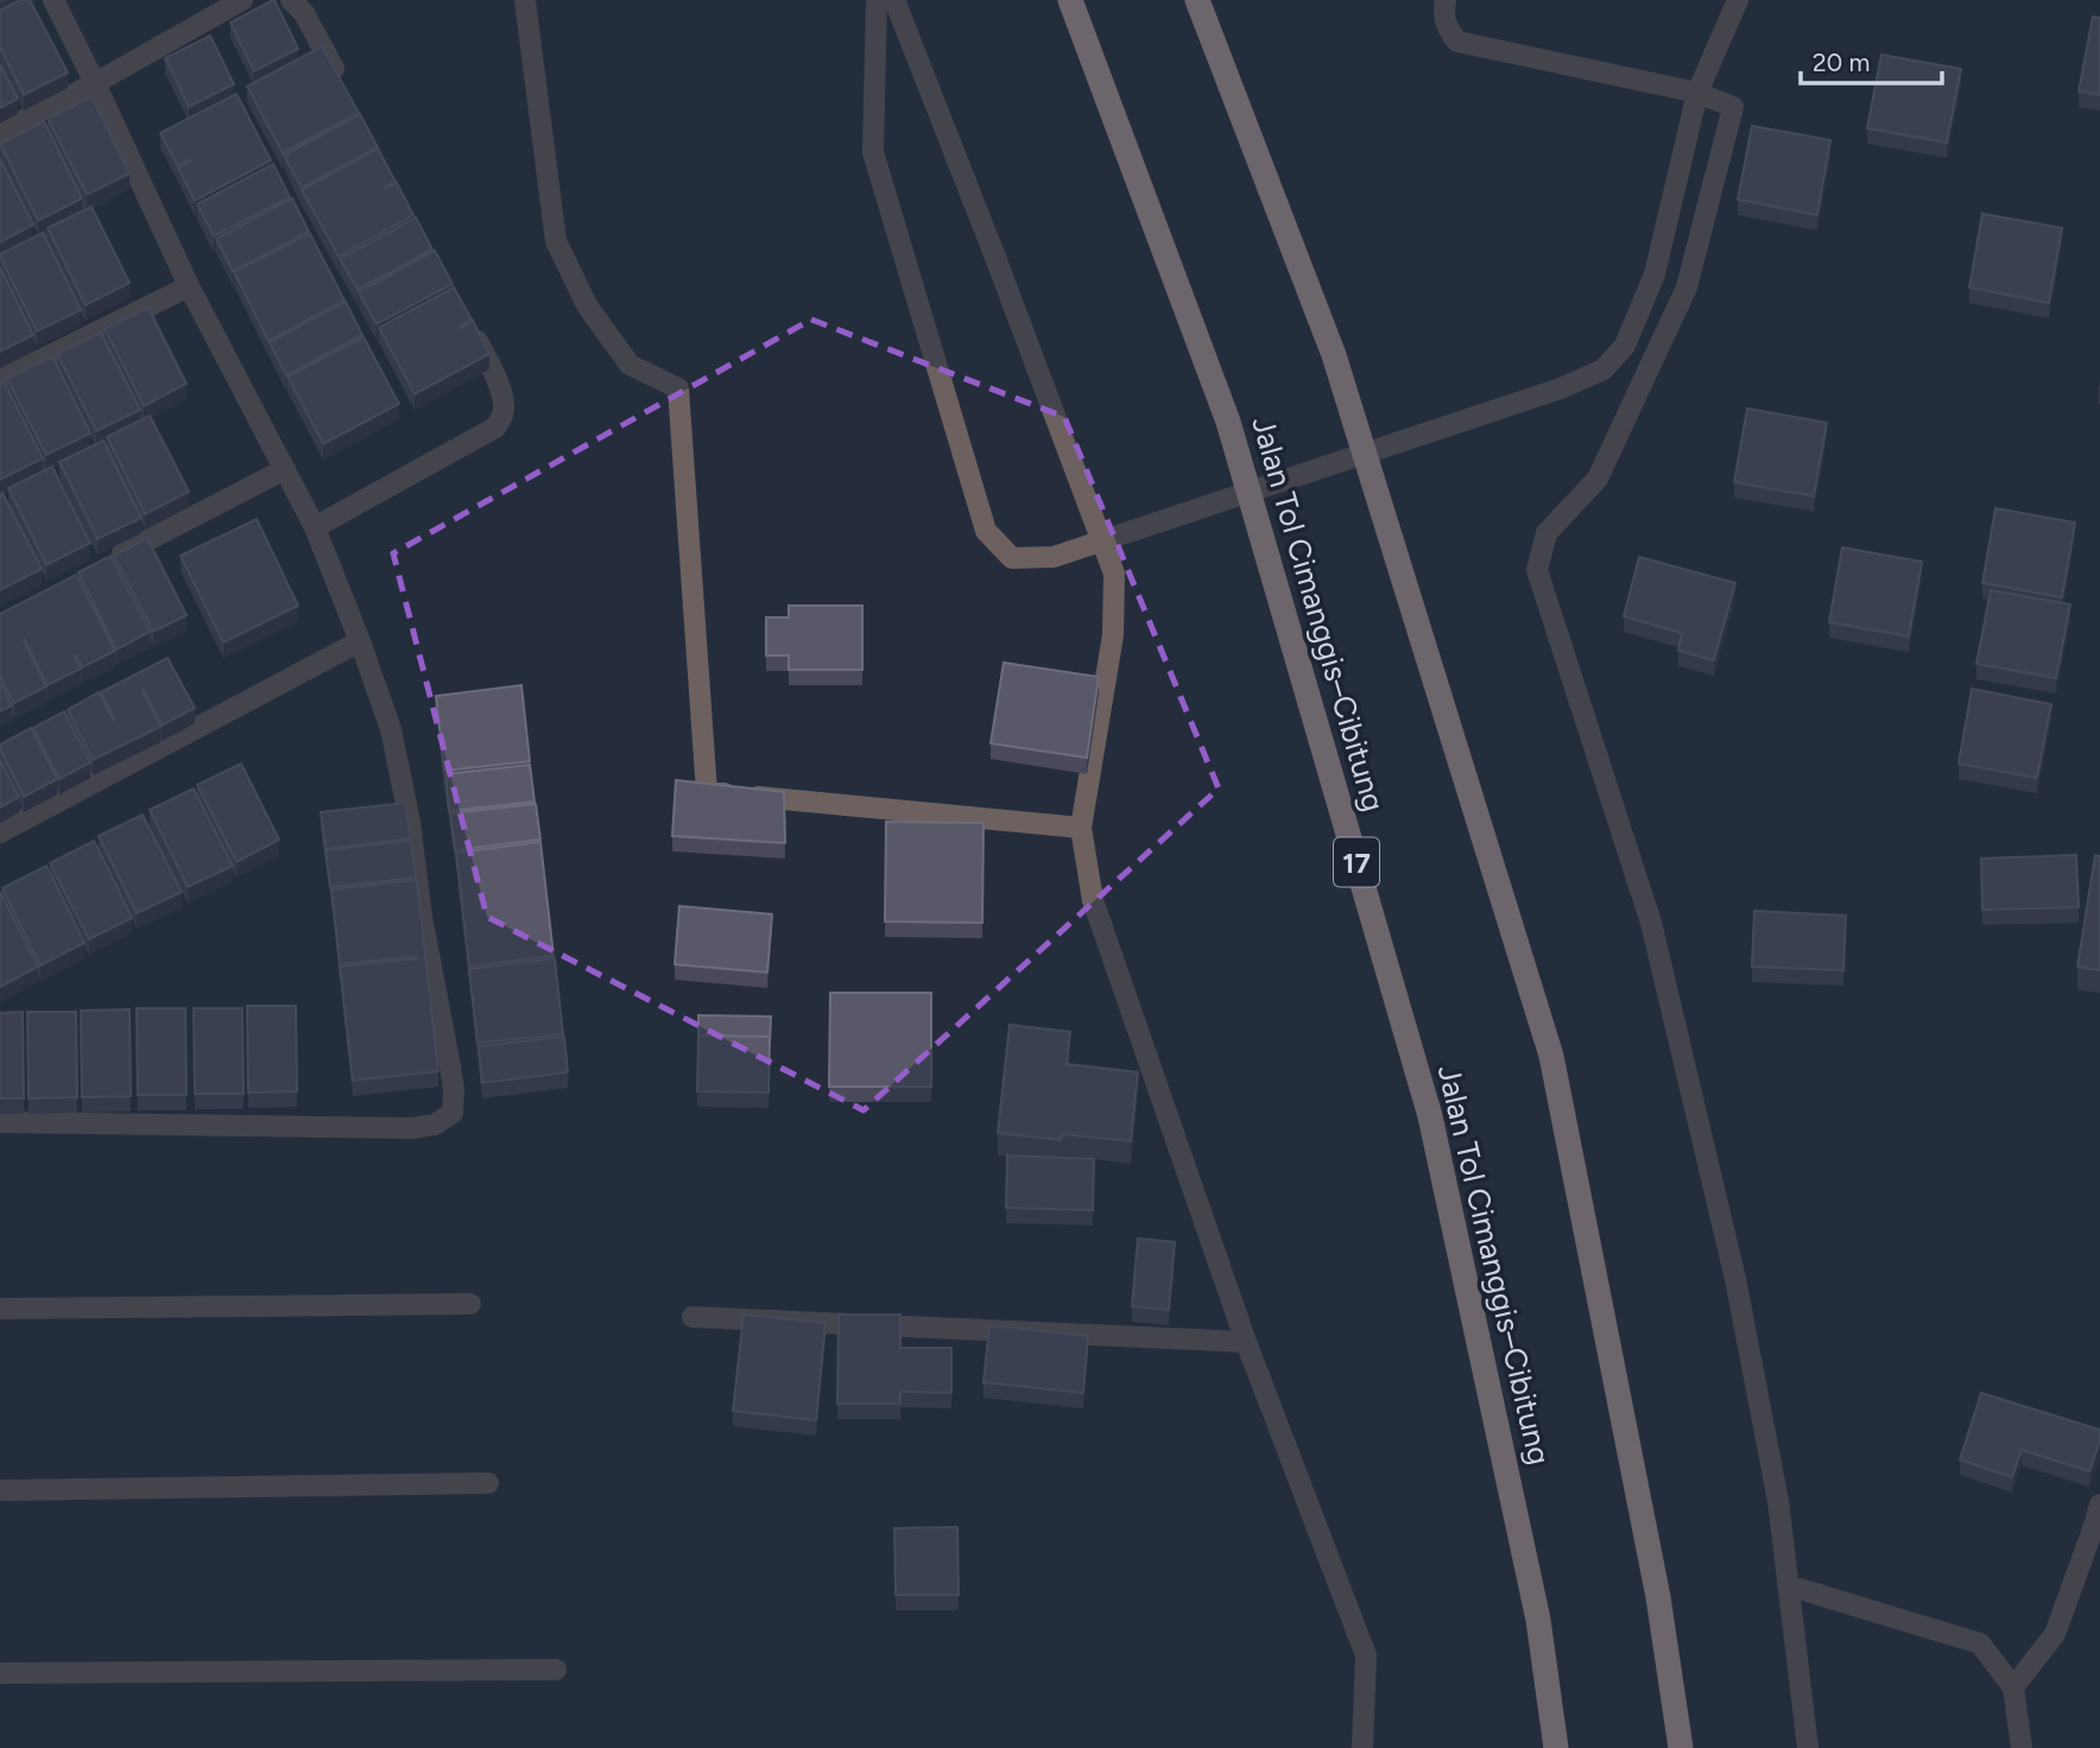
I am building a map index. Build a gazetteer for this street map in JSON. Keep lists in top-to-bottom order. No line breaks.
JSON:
{"streets":{"highway":["Jalan Tol Cimanggis–Cibitung","17"]},"scale_bar":"20 m"}
